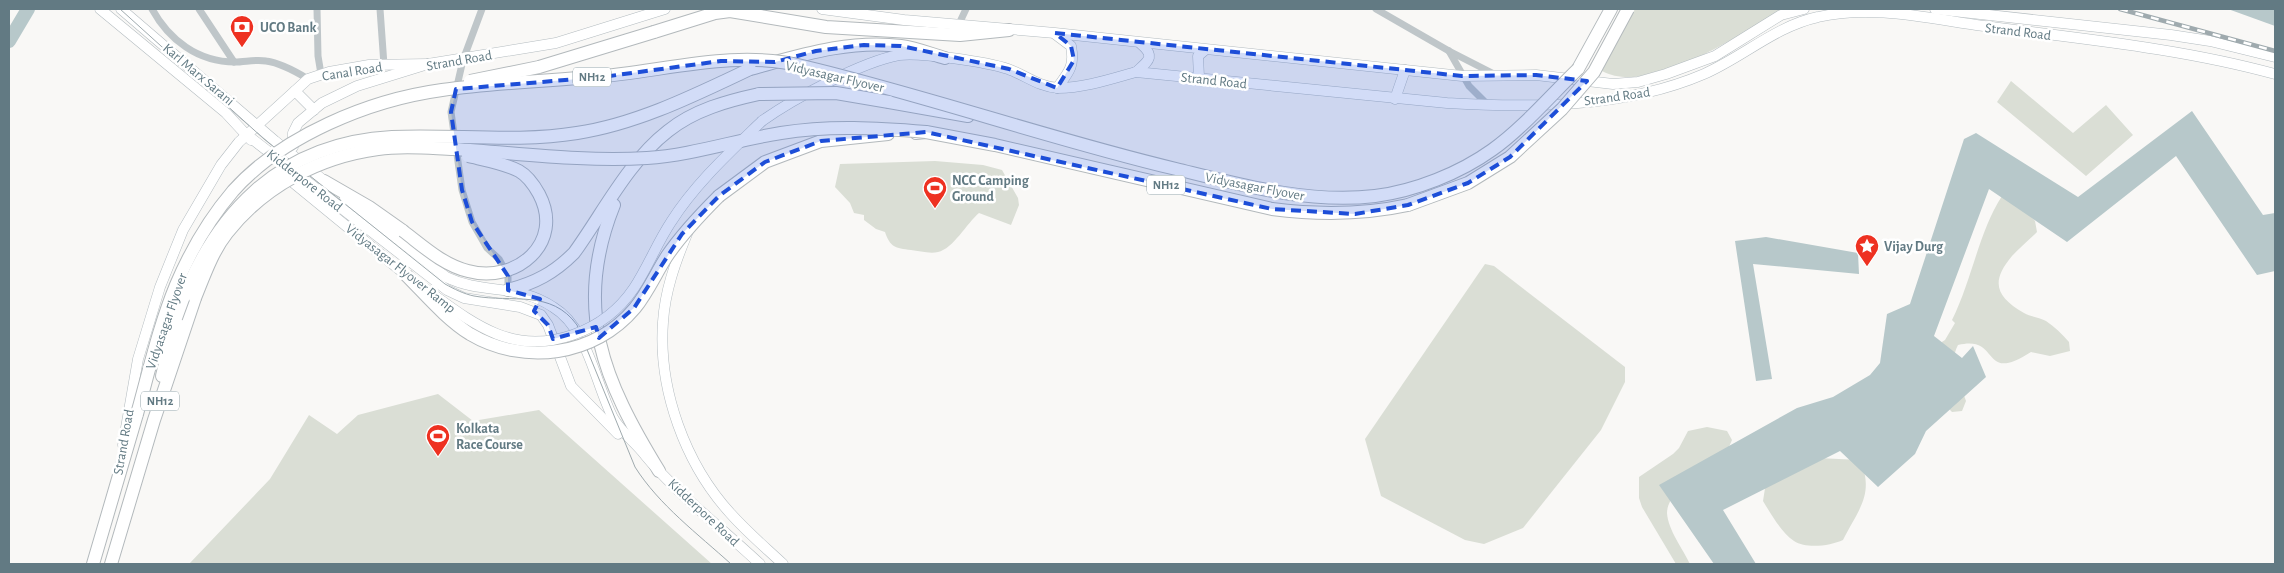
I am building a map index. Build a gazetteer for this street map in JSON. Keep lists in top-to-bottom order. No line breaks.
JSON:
{"streets":{"highway":["Vidyasagar Flyover","NH12"],"main road":["Strand Road","Canal Road","Karl Marx Sarani","Kidderpore Road","Vidyasagar Flyover Ramp"]},"crossings":[["Strand Road","Canal Road"],["Strand Road","Karl Marx Sarani"],["Strand Road","Vidyasagar Flyover"],["Strand Road","NH12"],["Strand Road","Kidderpore Road"],["Strand Road","Vidyasagar Flyover Ramp"],["Karl Marx Sarani","Kidderpore Road"],["Vidyasagar Flyover","NH12"],["Kidderpore Road","Vidyasagar Flyover Ramp"]],"places":{"bank":["UCO Bank"],"sports":["NCC Camping Ground","Kolkata Race Course"],"place":["Vijay Durg"]}}
